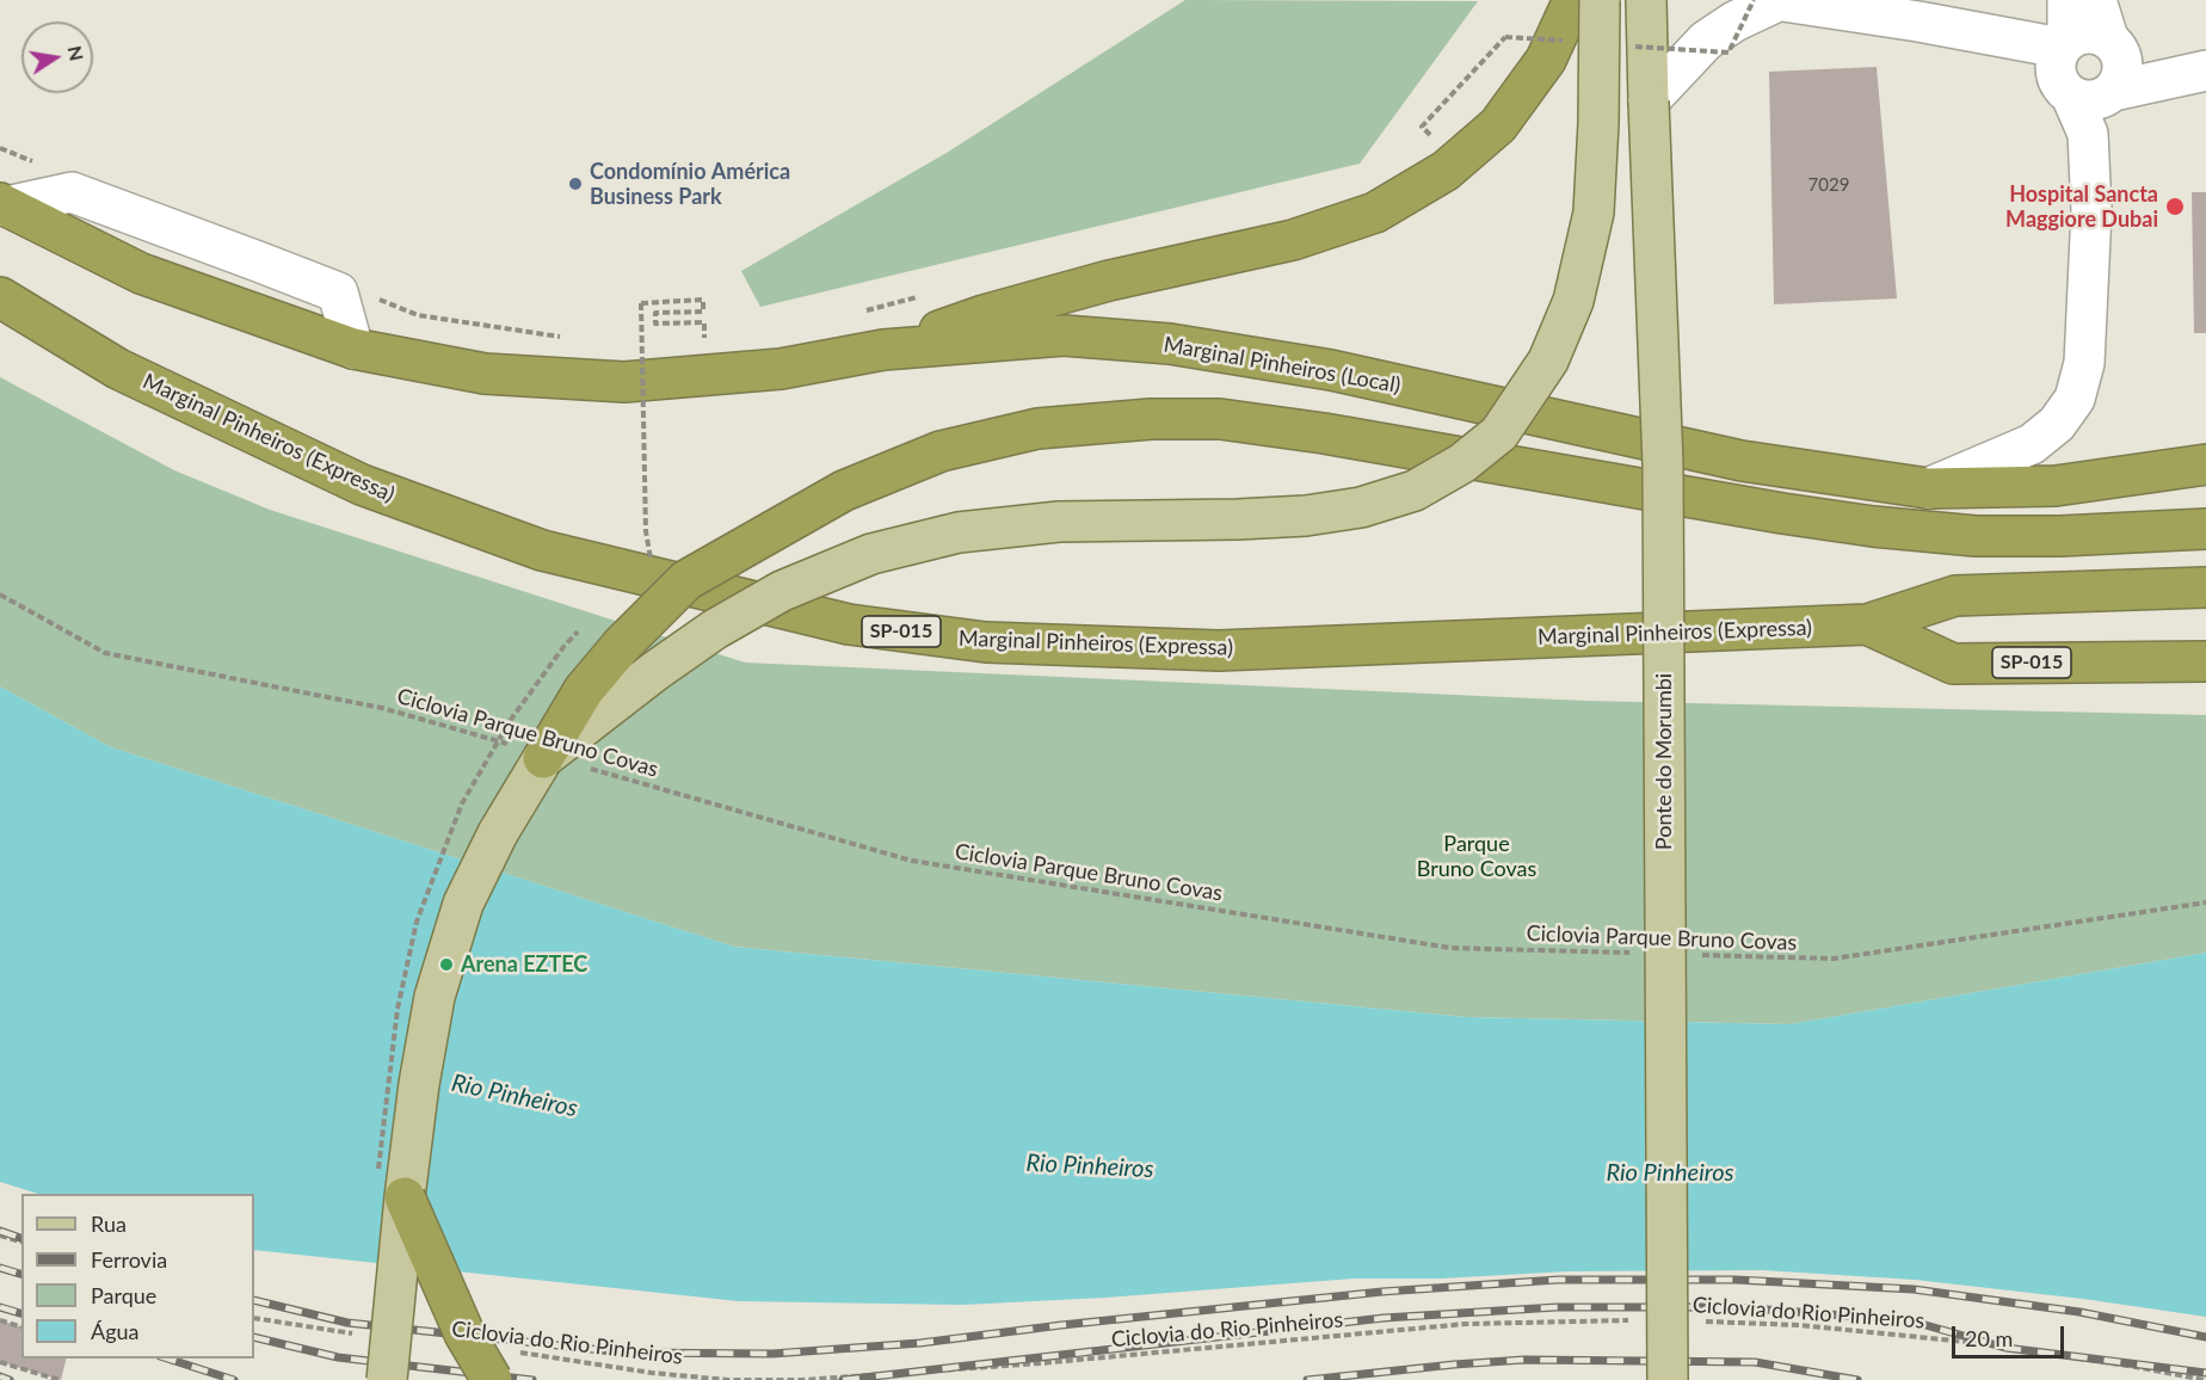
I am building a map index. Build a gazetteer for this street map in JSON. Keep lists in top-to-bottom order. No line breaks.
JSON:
{"streets":{"highway":["Marginal Pinheiros (Local)","Marginal Pinheiros (Expressa)","SP-015"],"main road":["Ponte do Morumbi"],"path":["Ciclovia Parque Bruno Covas","Ciclovia do Rio Pinheiros"]},"water":["Rio Pinheiros"],"parks":["Parque Bruno Covas"],"places":["Condomínio América Business Park","Hospital Sancta Maggiore Dubai","Arena EZTEC"],"house_numbers":["7029"],"legend":["Rua","Ferrovia","Parque","Água"],"scale_bar":"20 m","north":"right"}
